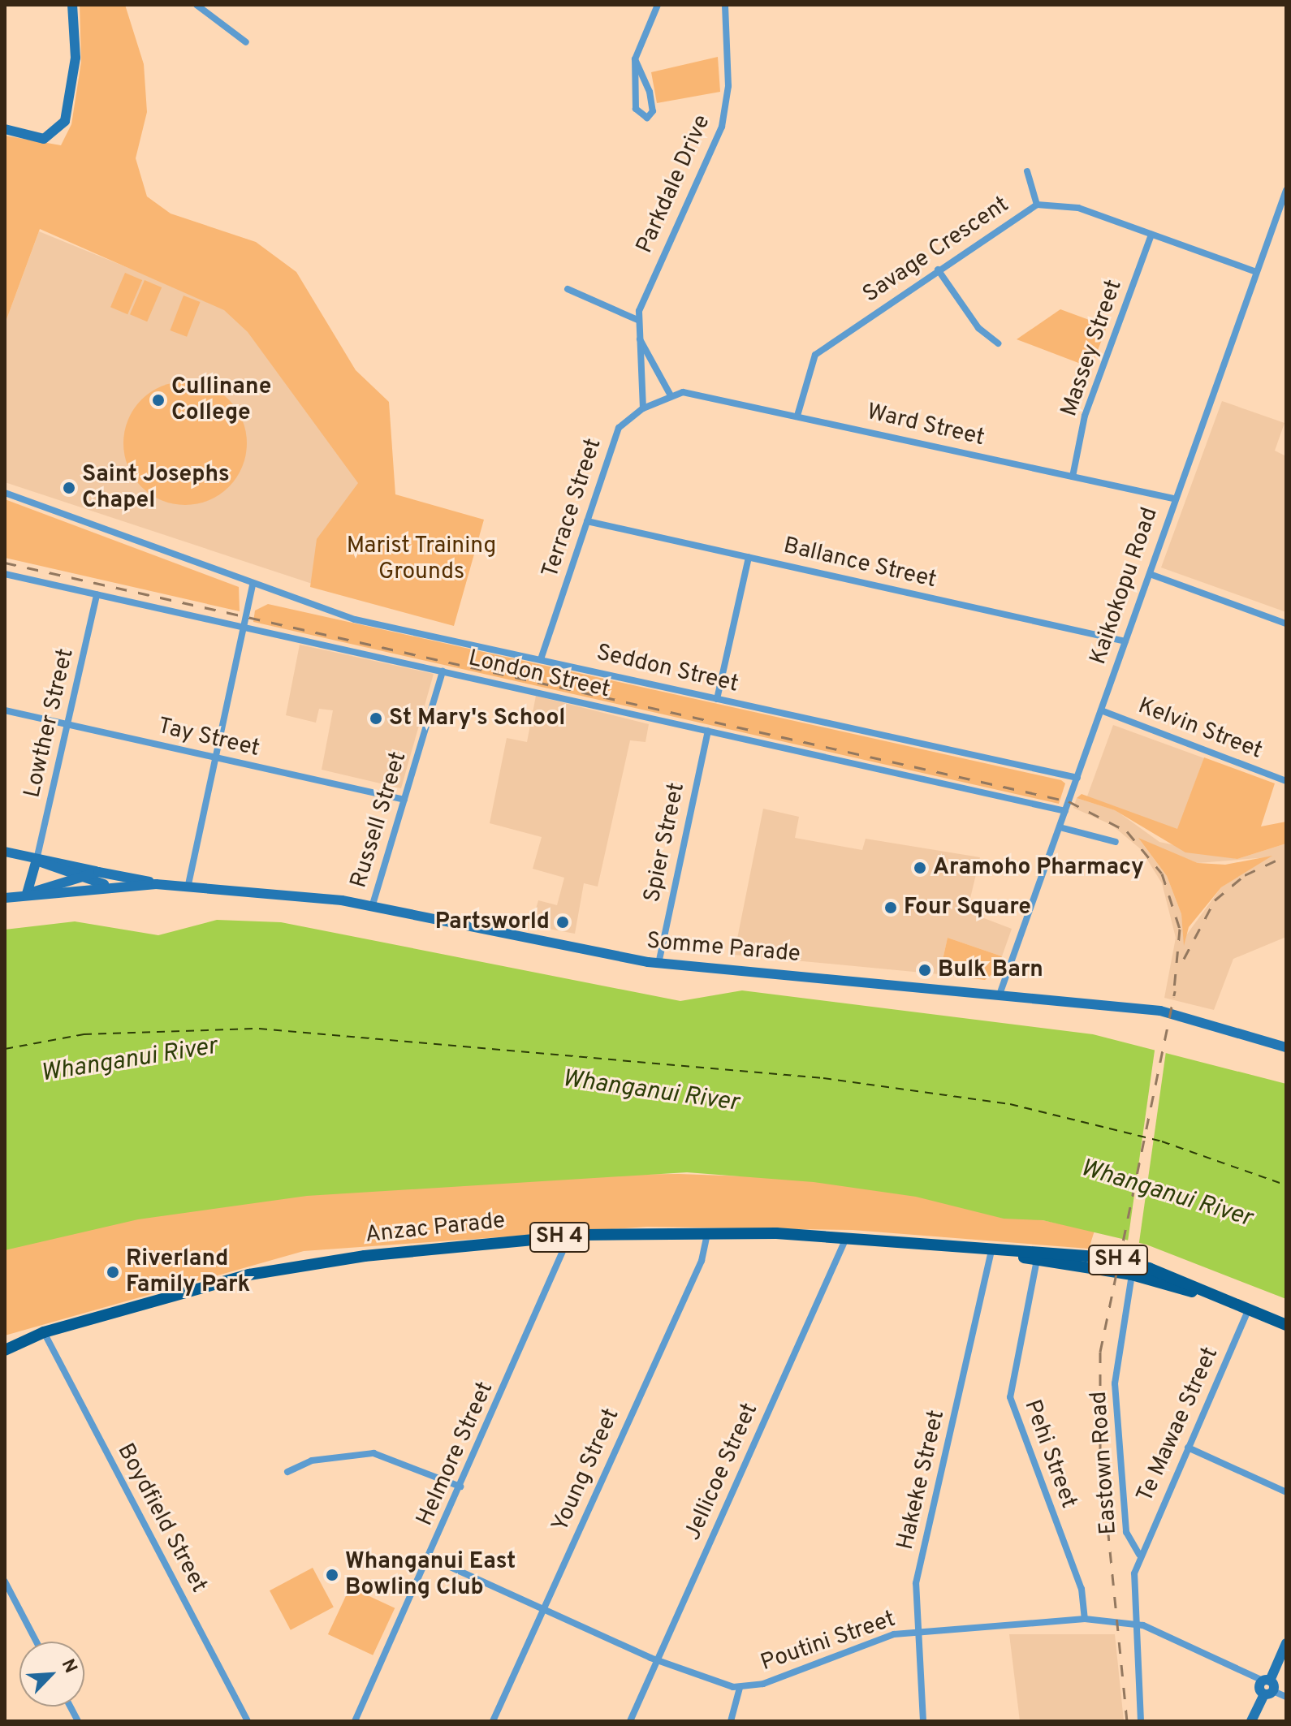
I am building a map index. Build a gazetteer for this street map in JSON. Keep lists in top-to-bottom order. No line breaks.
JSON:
{"streets":{"main road":["Somme Parade","Anzac Parade","SH 4"],"street":["Parkdale Drive","Savage Crescent","Massey Street","Ward Street","Terrace Street","Ballance Street","Kaikokopu Road","Seddon Street","London Street","Lowther Street","Kelvin Street","Tay Street","Russell Street","Spier Street","Te Mawae Street","Helmore Street","Pehi Street","Eastown Road","Young Street","Jellicoe Street","Hakeke Street","Boydfield Street","Poutini Street"]},"crossings":[["Parkdale Drive","Ward Street"],["Parkdale Drive","Terrace Street"],["Savage Crescent","Massey Street"],["Savage Crescent","Ward Street"],["Savage Crescent","Kaikokopu Road"],["Massey Street","Ward Street"],["Ward Street","Terrace Street"],["Ward Street","Kaikokopu Road"],["Terrace Street","Ballance Street"],["Terrace Street","Seddon Street"],["Ballance Street","Kaikokopu Road"],["Kaikokopu Road","Seddon Street"],["Kaikokopu Road","London Street"],["Kaikokopu Road","Kelvin Street"],["Kaikokopu Road","Somme Parade"],["London Street","Lowther Street"],["London Street","Russell Street"],["London Street","Spier Street"],["Lowther Street","Tay Street"],["Tay Street","Russell Street"],["Russell Street","Somme Parade"],["Spier Street","Somme Parade"],["Anzac Parade","Te Mawae Street"],["Anzac Parade","Helmore Street"],["Anzac Parade","Pehi Street"],["Anzac Parade","Eastown Road"],["Anzac Parade","Young Street"],["Anzac Parade","Jellicoe Street"],["Anzac Parade","Hakeke Street"],["Anzac Parade","Boydfield Street"],["Te Mawae Street","Eastown Road"],["Helmore Street","Poutini Street"],["Pehi Street","Poutini Street"],["Eastown Road","Poutini Street"],["Young Street","Poutini Street"],["Jellicoe Street","Poutini Street"],["Hakeke Street","Poutini Street"]],"water":["Whanganui River"],"parks":["Marist Training Grounds"],"places":["Cullinane College","Saint Josephs Chapel","St Mary's School","Aramoho Pharmacy","Four Square","Partsworld","Bulk Barn","Riverland Family Park","Whanganui East Bowling Club"],"north":"top right"}
